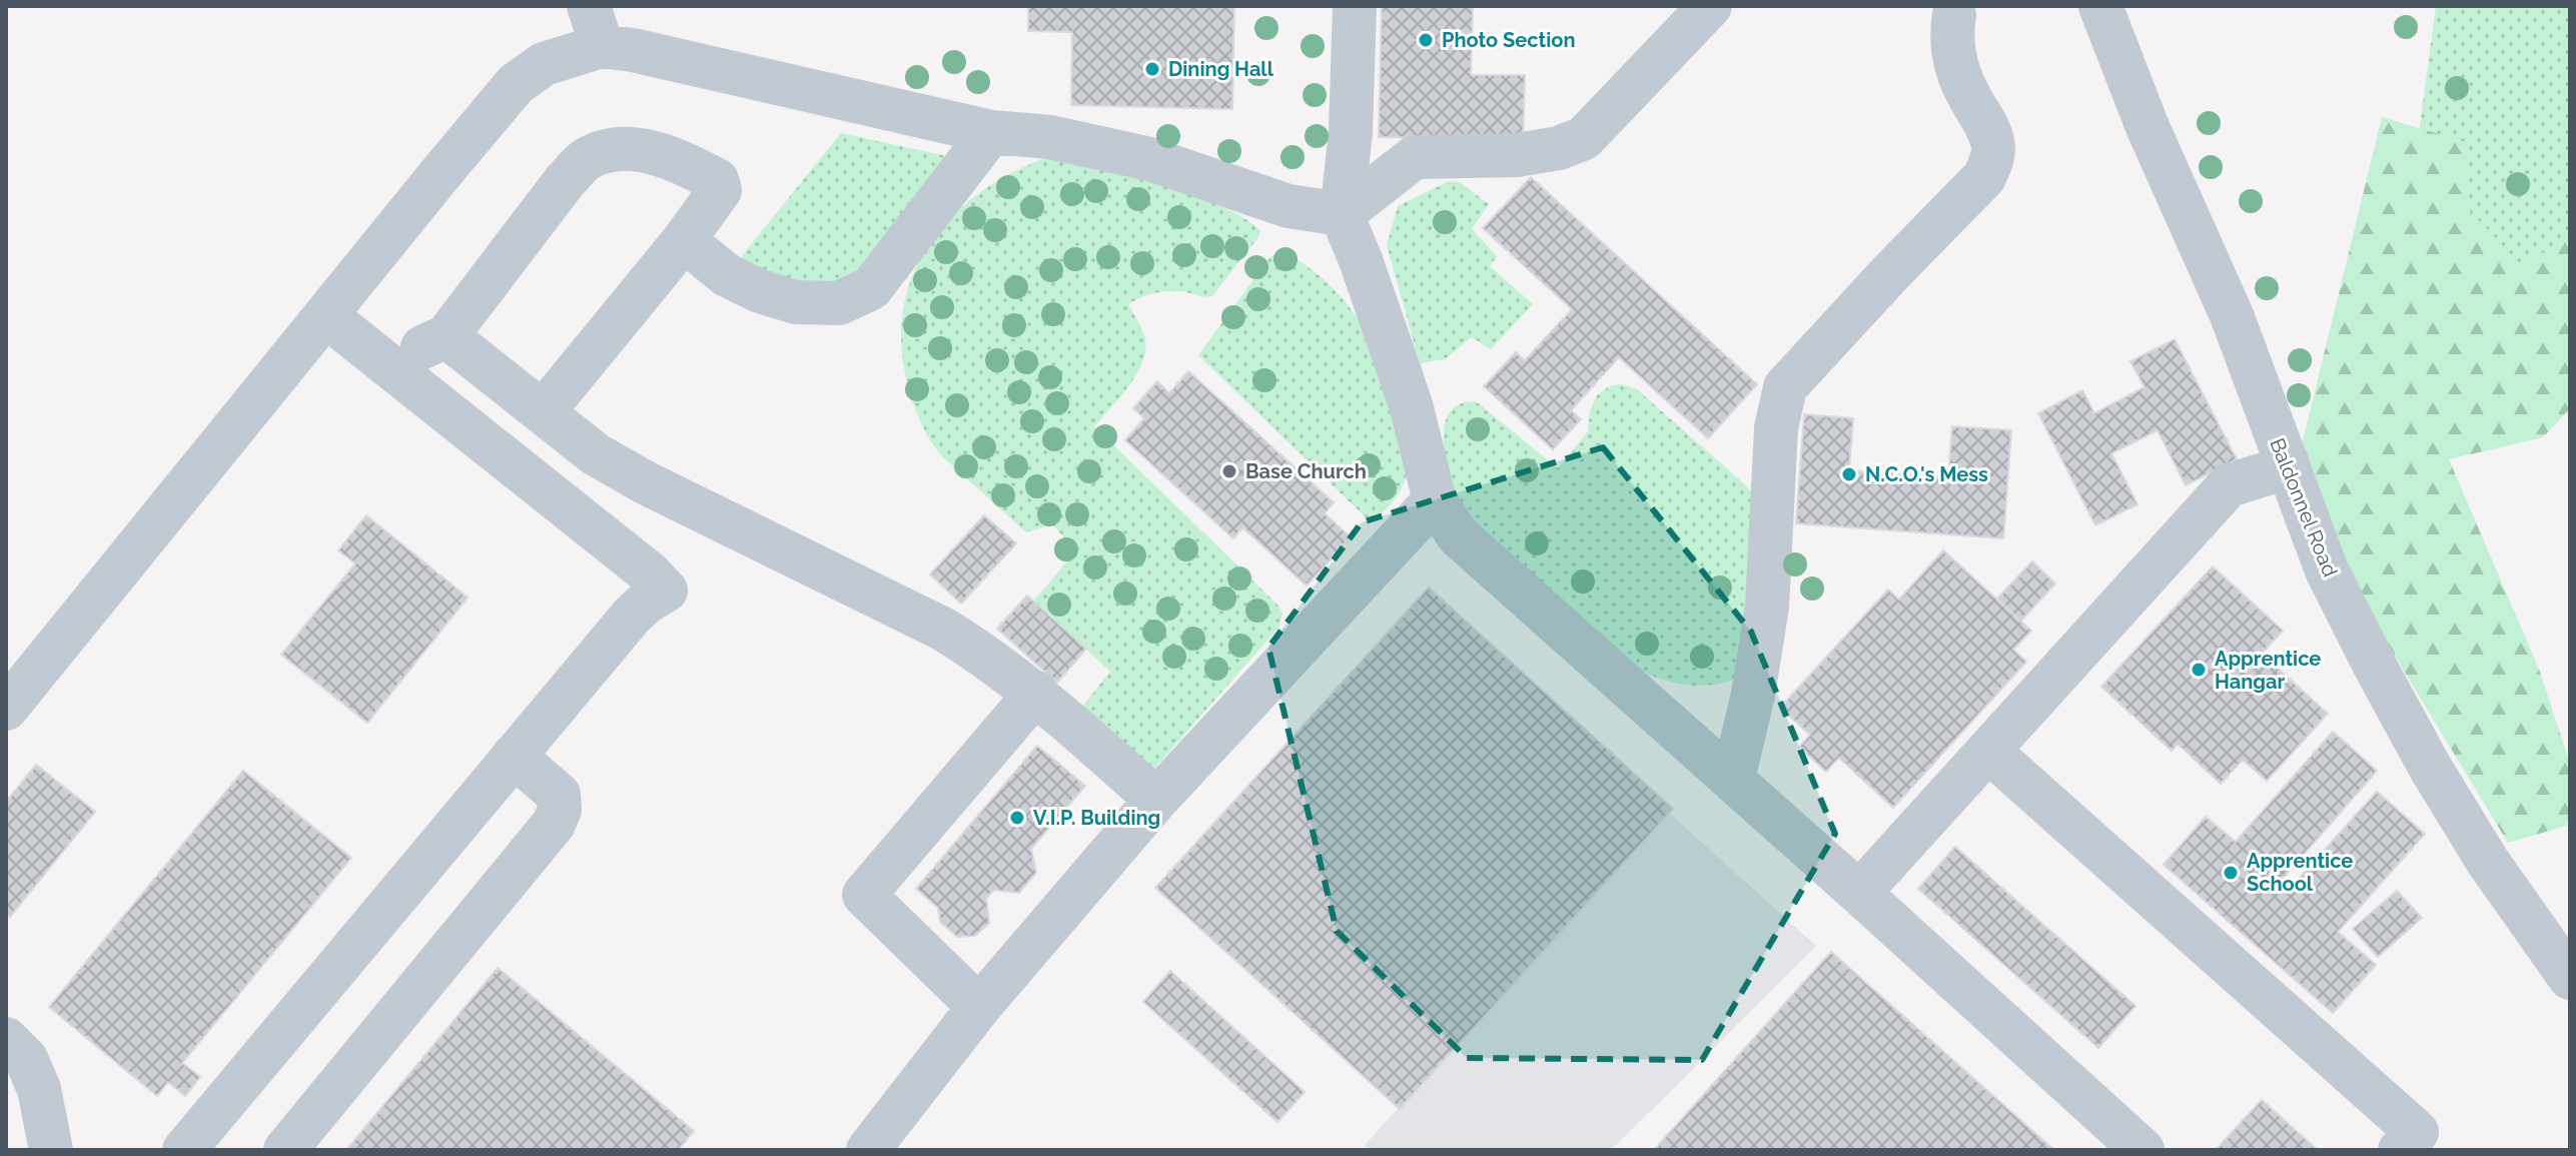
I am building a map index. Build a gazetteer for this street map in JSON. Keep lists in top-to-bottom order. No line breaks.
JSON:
{"streets":{"street":["Baldonnel Road"]},"places":["Photo Section","Dining Hall","Base Church","N.C.O.'s Mess","Apprentice Hangar","V.I.P. Building","Apprentice School"]}
